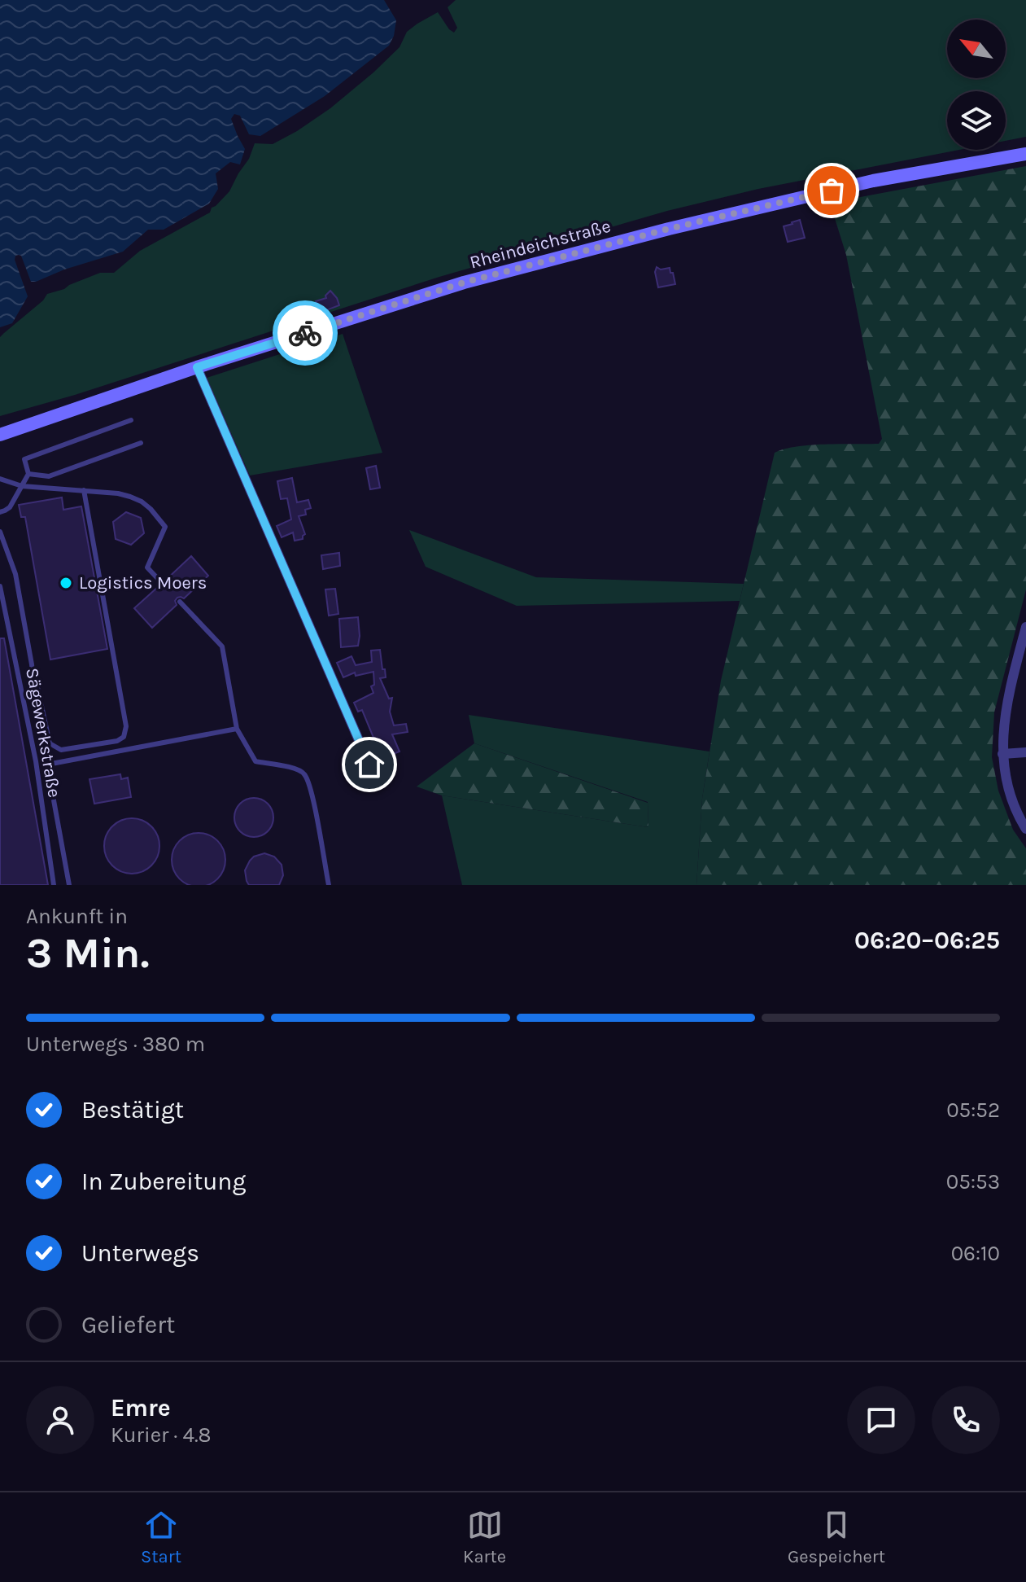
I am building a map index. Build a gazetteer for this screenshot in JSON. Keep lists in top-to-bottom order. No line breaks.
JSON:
{"streets":{"main road":["Rheindeichstraße"],"lane":["Sägewerkstraße"]},"places":["Logistics Moers"],"north":"top left","page":{"heading":["3 Min.","Ankunft in","06:20–06:25"],"panel":["Emre","Kurier · 4.8"],"bar":"Unterwegs · 380 m","list":[["Bestätigt","05:52"],["In Zubereitung","05:53"],["Unterwegs","06:10"],"Geliefert"],"tabs":["Start","Karte","Gespeichert"]}}
